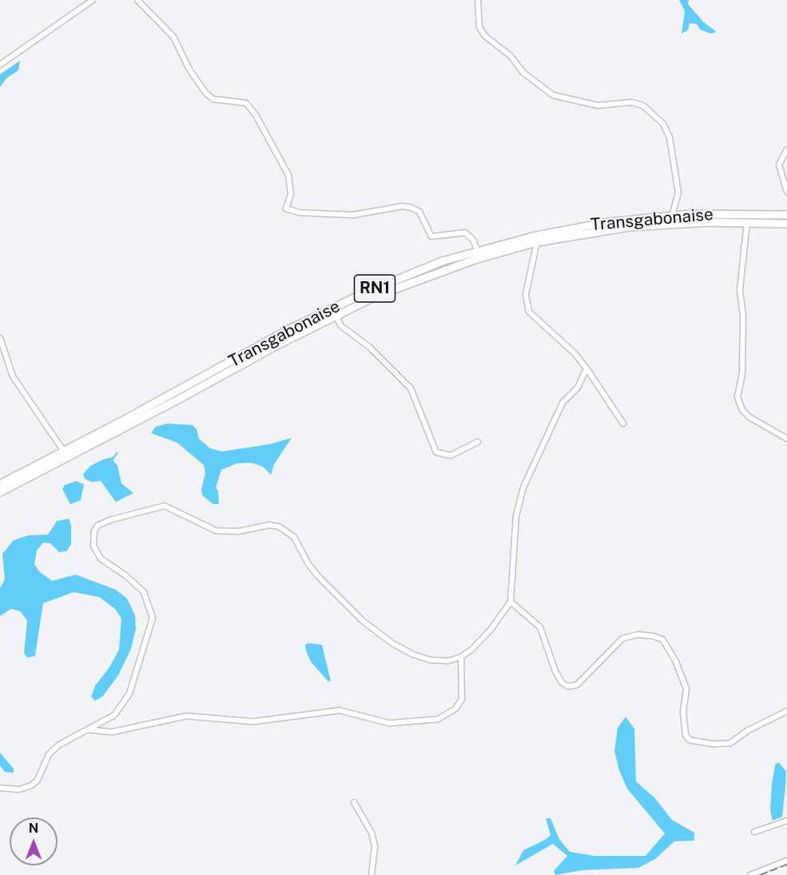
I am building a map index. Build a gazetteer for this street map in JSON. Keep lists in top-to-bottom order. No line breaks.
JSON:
{"streets":{"highway":["Transgabonaise","RN1"]},"north":"top"}
